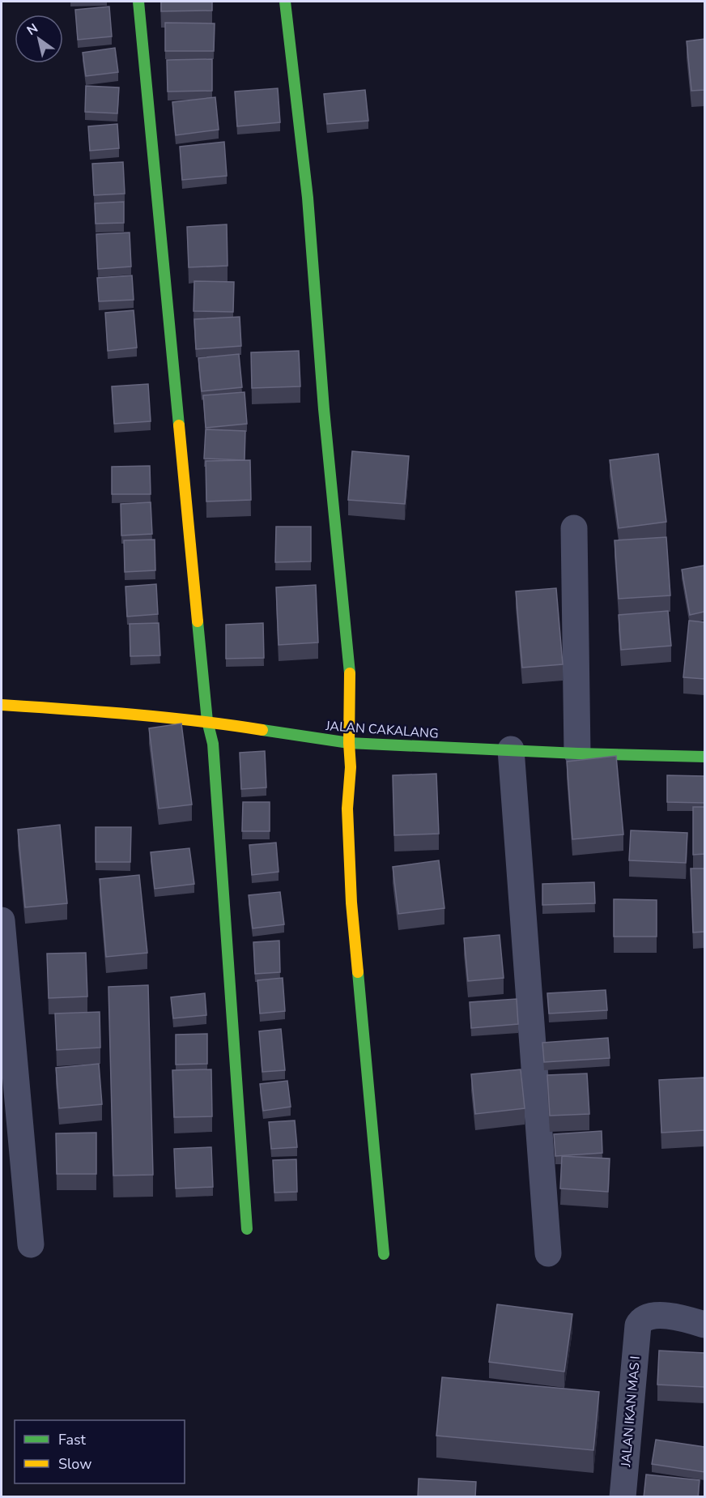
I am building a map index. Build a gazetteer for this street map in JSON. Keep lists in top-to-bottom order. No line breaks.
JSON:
{"streets":{"street":["JALAN CAKALANG","JALAN IKAN MAS I"]},"legend":["Fast","Slow"],"north":"top left"}
